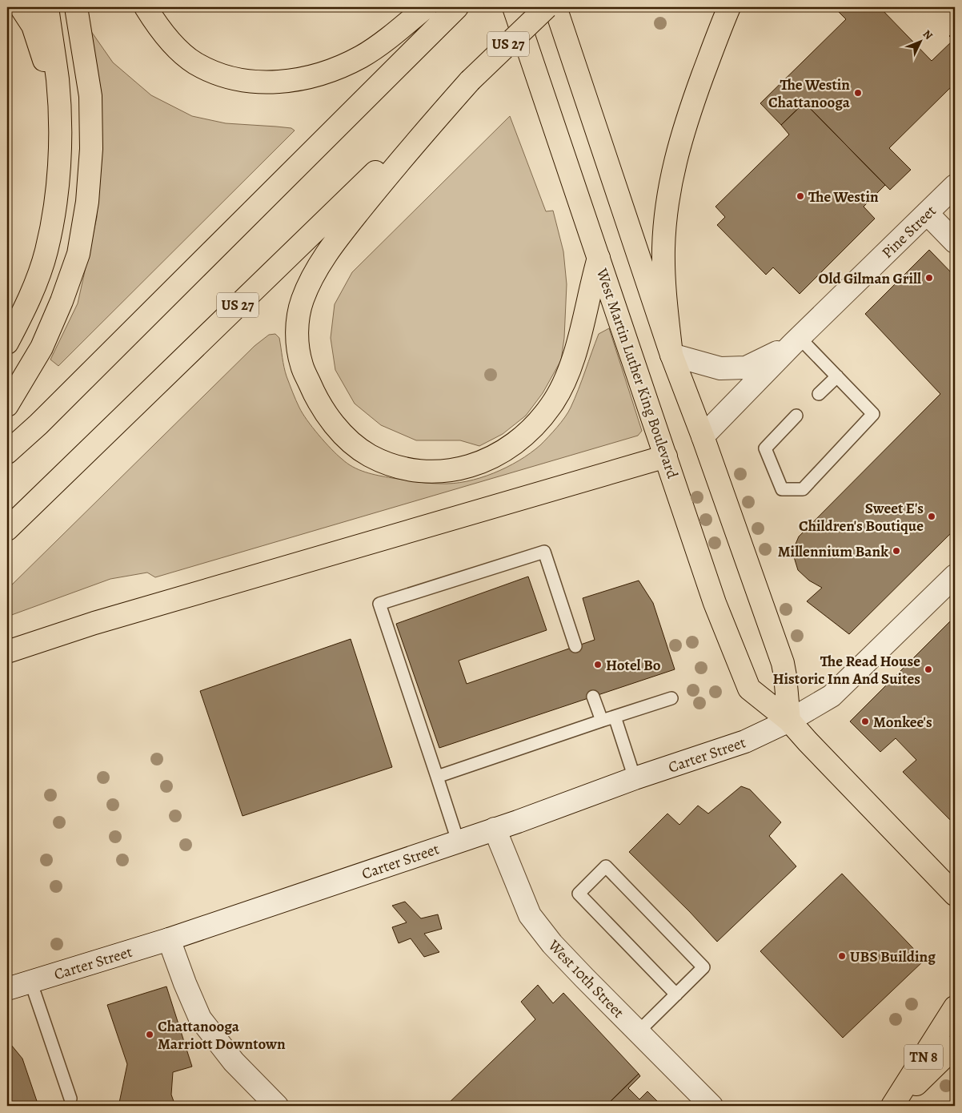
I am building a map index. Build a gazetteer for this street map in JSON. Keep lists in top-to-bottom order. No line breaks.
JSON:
{"streets":{"main road":["US 27","West Martin Luther King Boulevard","TN 8"],"street":["Pine Street","Carter Street","West 10th Street"]},"crossings":[["West Martin Luther King Boulevard","Carter Street"],["Carter Street","West 10th Street"]],"places":["The Westin Chattanooga","The Westin","Old Gilman Grill","Sweet E's Children's Boutique","Millennium Bank","Hotel Bo","The Read House Historic Inn And Suites","Monkee's","UBS Building","Chattanooga Marriott Downtown"],"north":"top right"}
